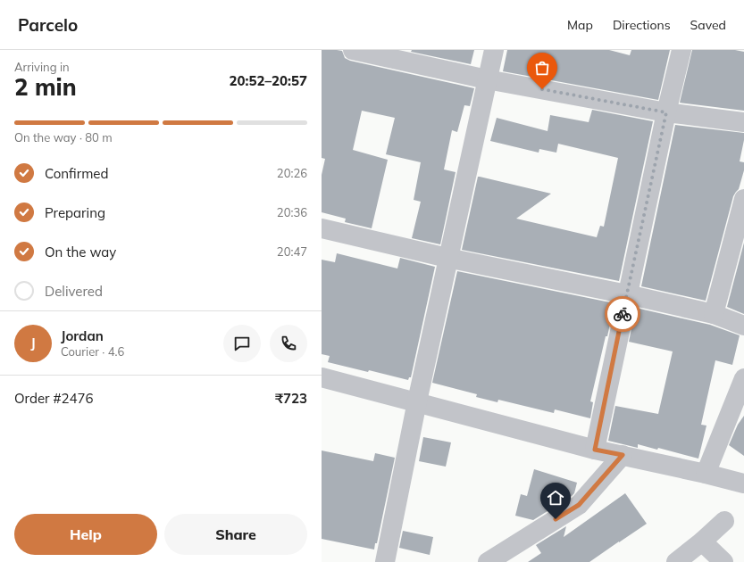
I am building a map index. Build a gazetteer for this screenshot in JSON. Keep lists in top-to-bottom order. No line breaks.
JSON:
{"page":{"header":"Parcelo","nav":["Map","Directions","Saved"],"heading":["2 min","Arriving in","20:52–20:57"],"panel":["Jordan","Courier · 4.6","Order #2476","₹723"],"bar":"On the way · 80 m","list":[["Confirmed","20:26"],["Preparing","20:36"],["On the way","20:47"],"Delivered"],"round":"J","buttons":["Help","Share"]}}
